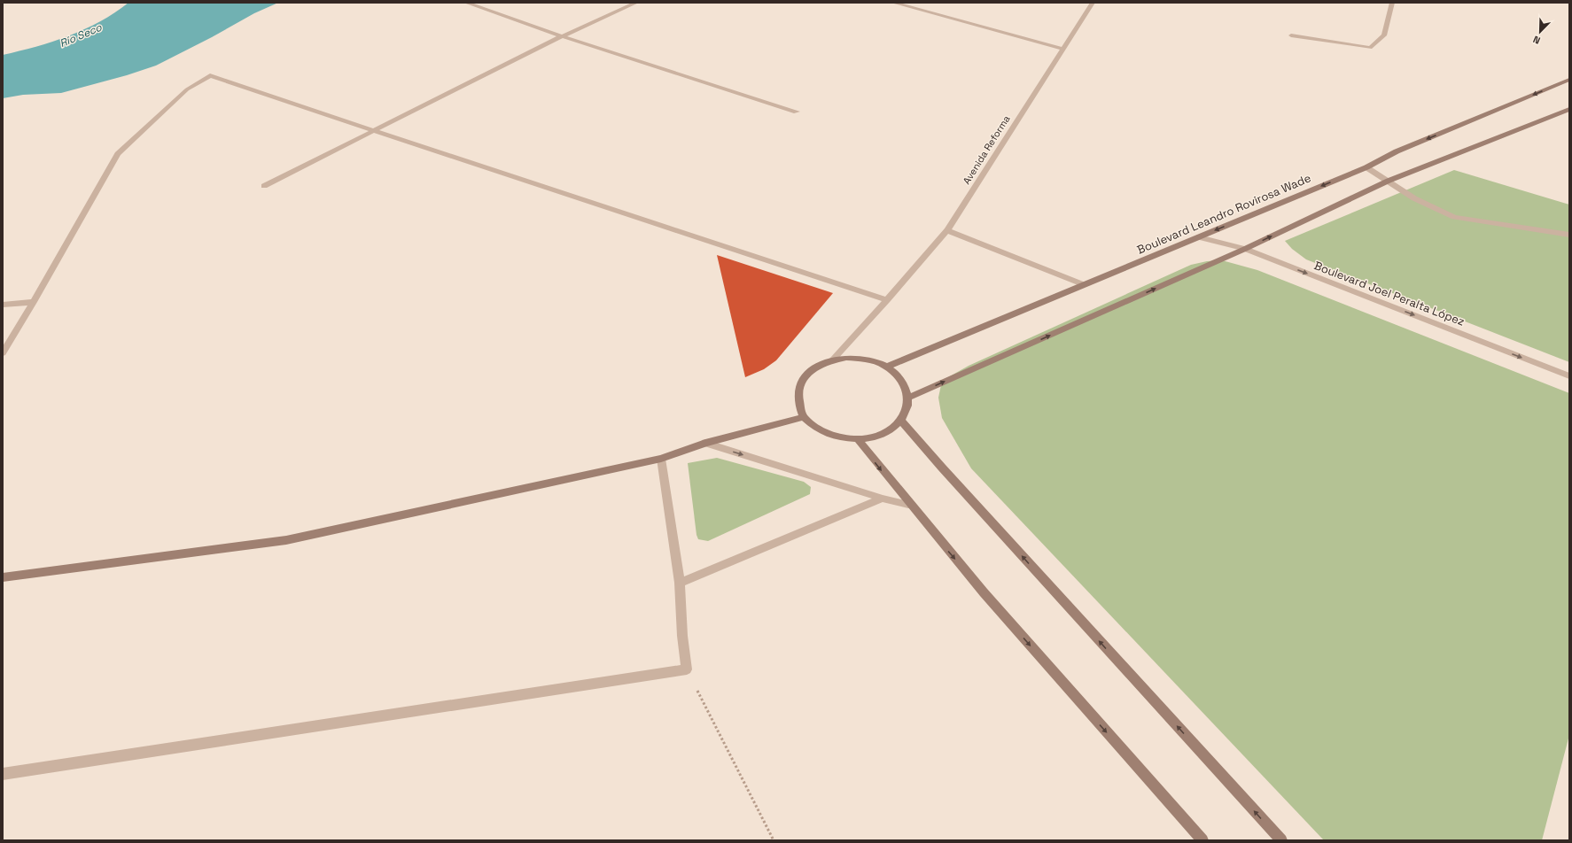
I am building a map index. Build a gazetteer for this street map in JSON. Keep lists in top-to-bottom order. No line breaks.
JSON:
{"streets":{"main road":["Boulevard Leandro Rovirosa Wade"],"street":["Avenida Reforma","Boulevard Joel Peralta López"]},"crossings":[["Avenida Reforma","Boulevard Leandro Rovirosa Wade"],["Boulevard Leandro Rovirosa Wade","Boulevard Joel Peralta López"]],"one_way":["Boulevard Joel Peralta López"],"water":["Río Seco"],"north":"bottom left"}
